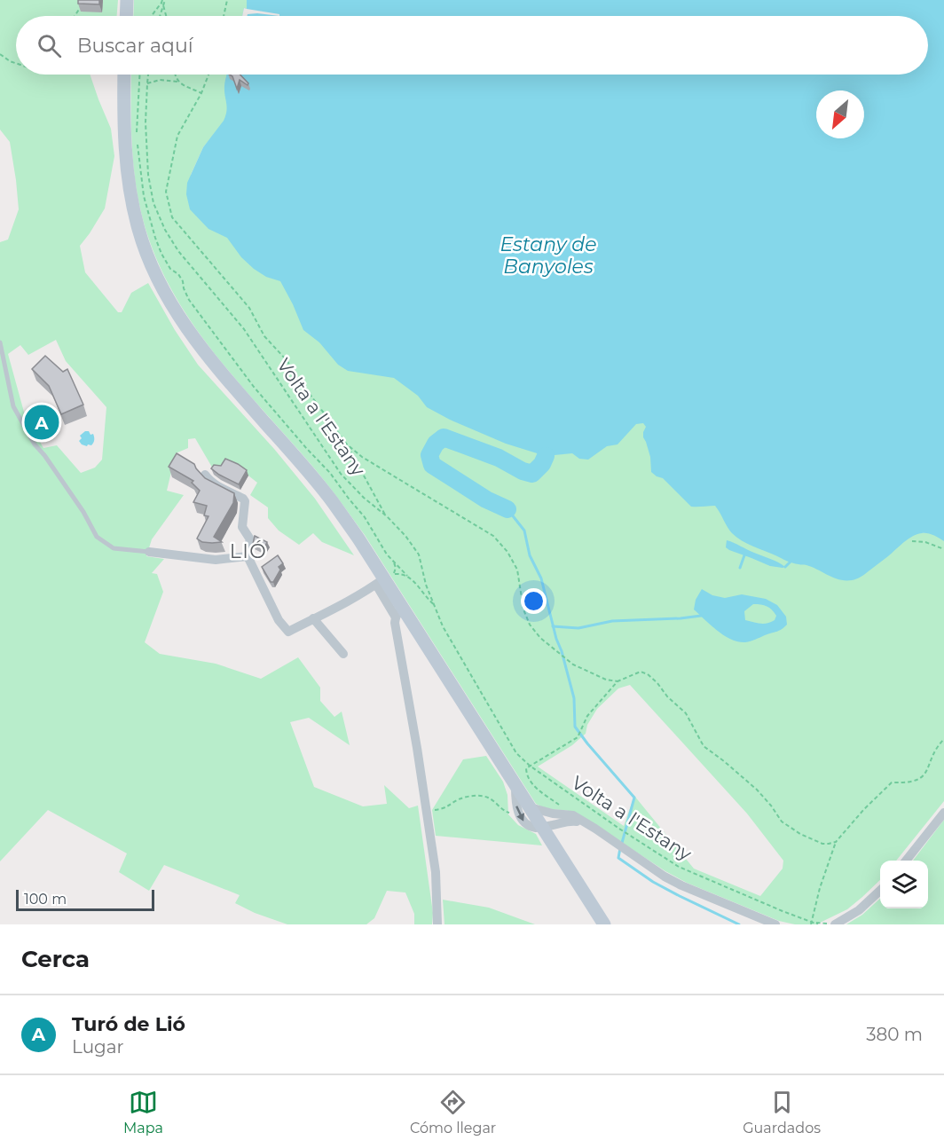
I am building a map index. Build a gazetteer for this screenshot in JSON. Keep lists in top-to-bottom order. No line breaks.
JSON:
{"streets":{"path":["Volta a l'Estany"]},"districts":["LIÓ"],"water":["Estany de Banyoles"],"scale_bar":"100 m","north":"bottom left","page":{"search":"Buscar aquí","pins":"A","scale":"100 m","heading":"Cerca","list":[{"mark":"A","name":"Turó de Lió","note":"Lugar","value":"380 m"}],"nav":["Mapa","Cómo llegar","Guardados"]}}
